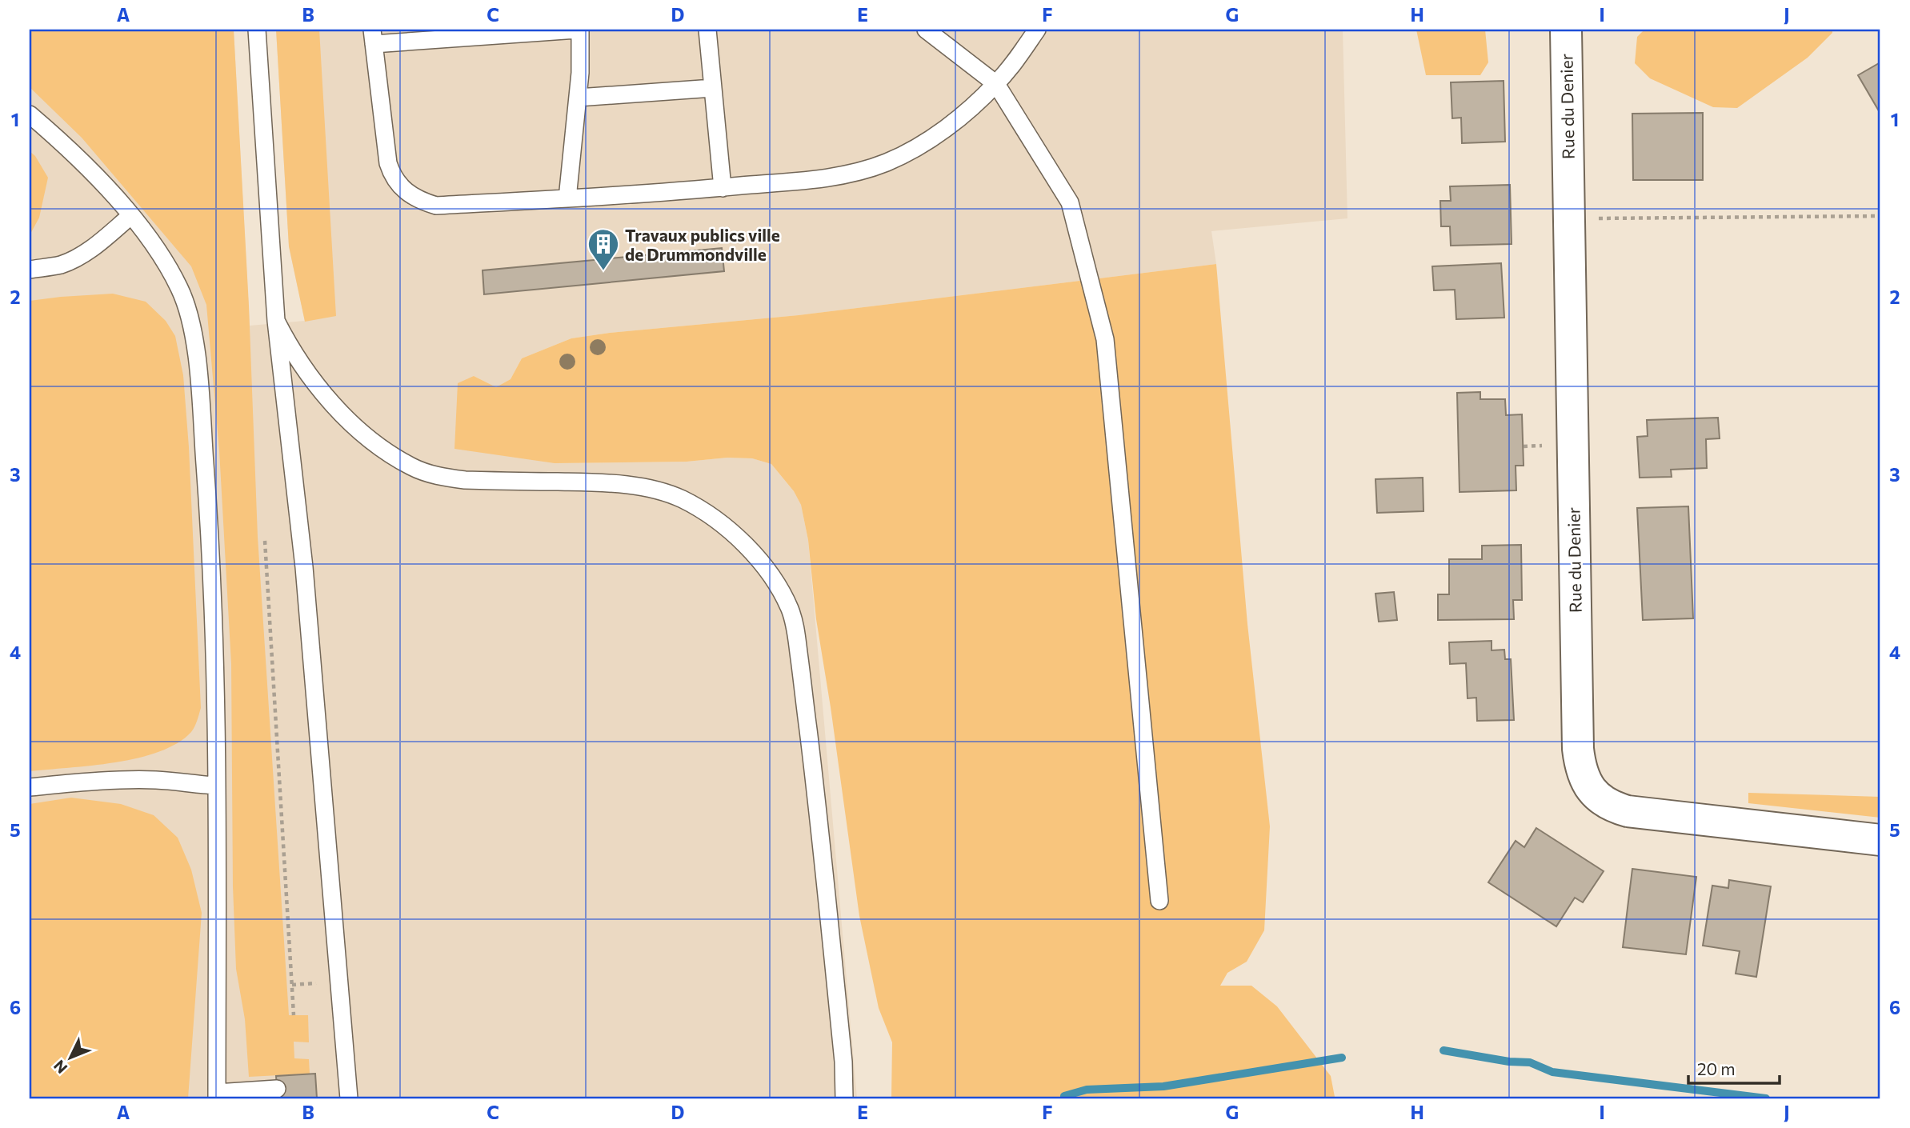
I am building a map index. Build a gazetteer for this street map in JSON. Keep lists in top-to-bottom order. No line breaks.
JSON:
{"streets":{"street":["Rue du Denier"]},"places":{"building":["Travaux publics ville de Drummondville"]},"scale_bar":"20 m","north":"bottom left","grid":{"columns":["A","B","C","D","E","F","G","H","I","J"],"rows":["1","2","3","4","5","6"]}}
